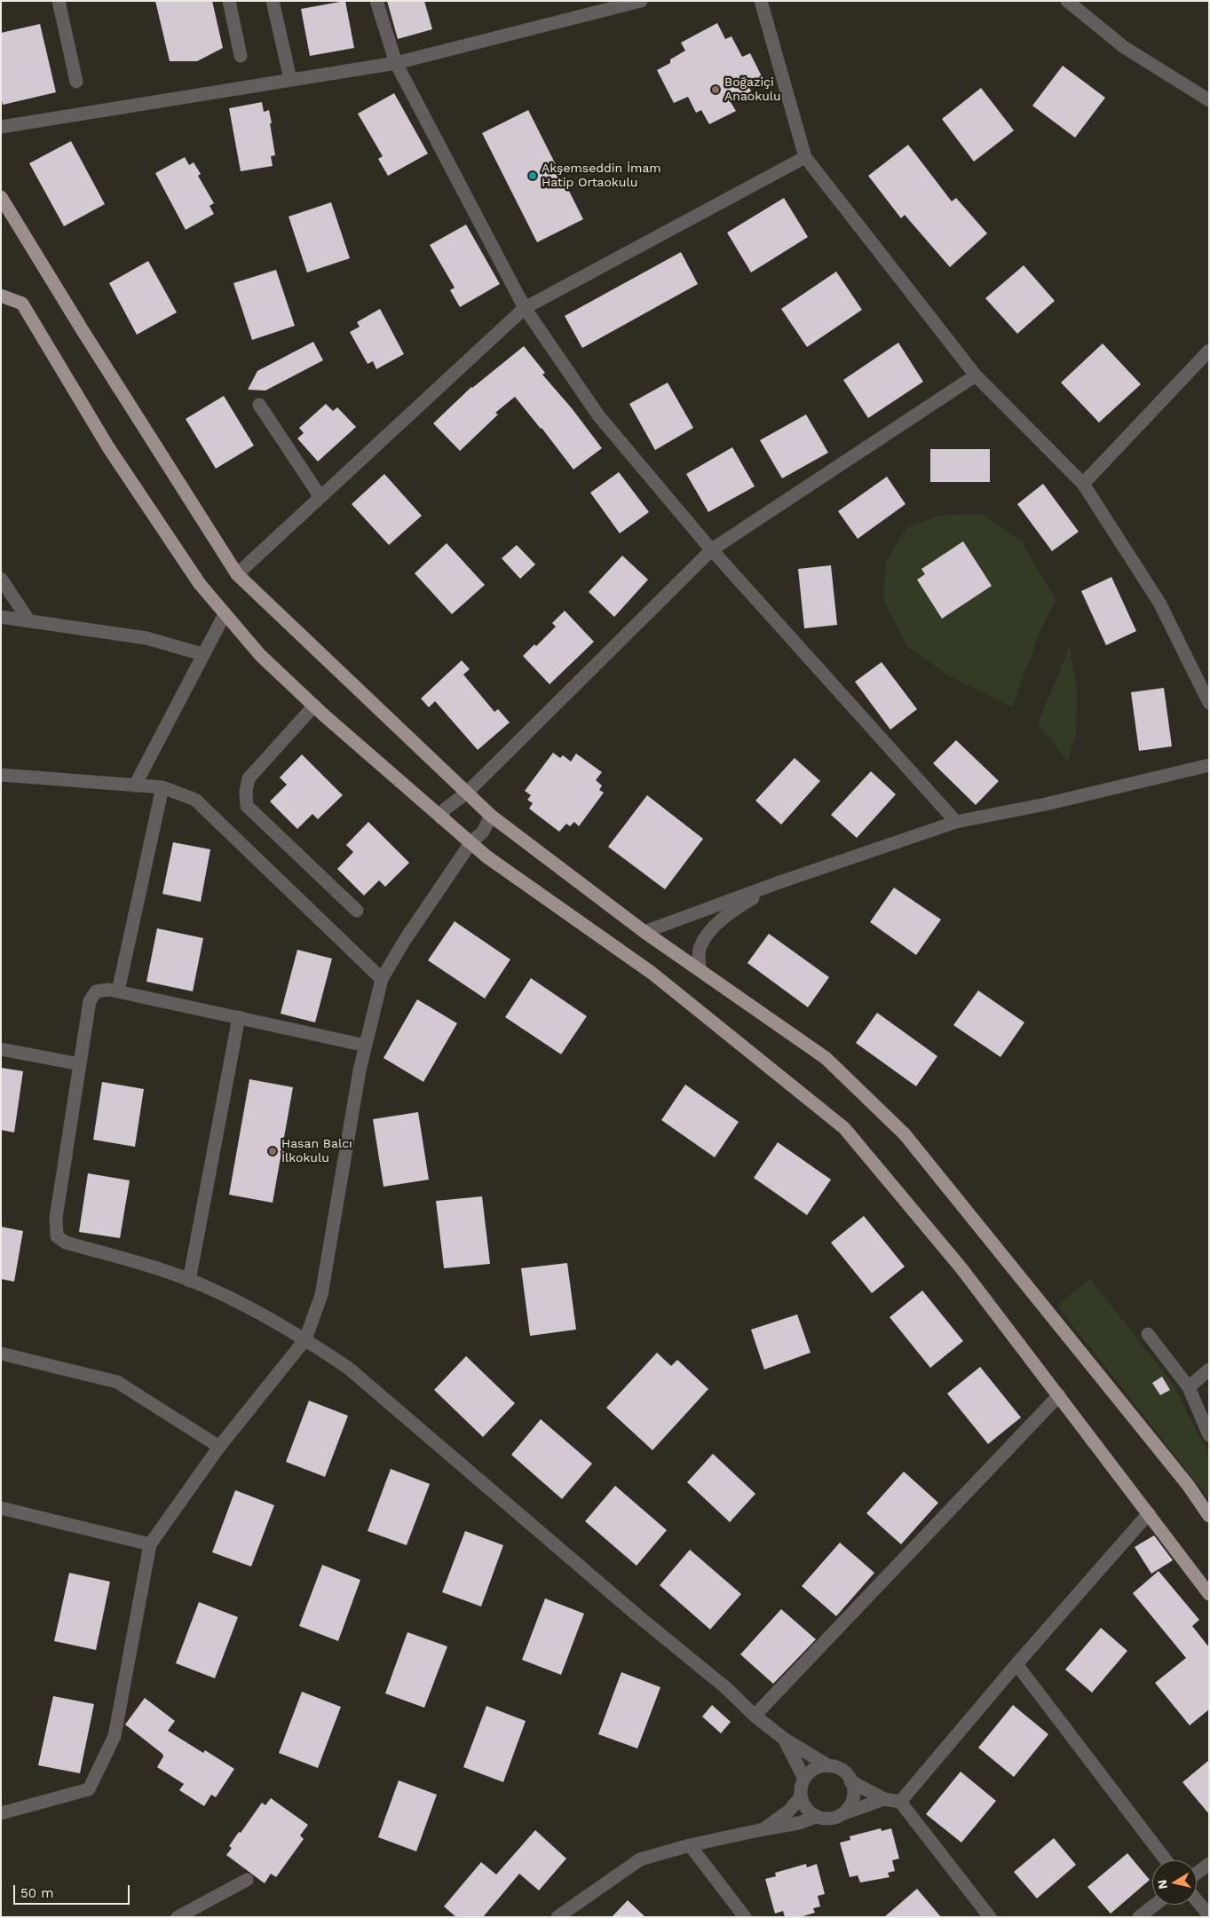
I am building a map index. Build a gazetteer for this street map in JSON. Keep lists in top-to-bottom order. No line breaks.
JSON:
{"places":["Boğaziçi Anaokulu","Akşemseddin İmam Hatip Ortaokulu","Hasan Balcı İlkokulu"],"scale_bar":"50 m","north":"left"}
